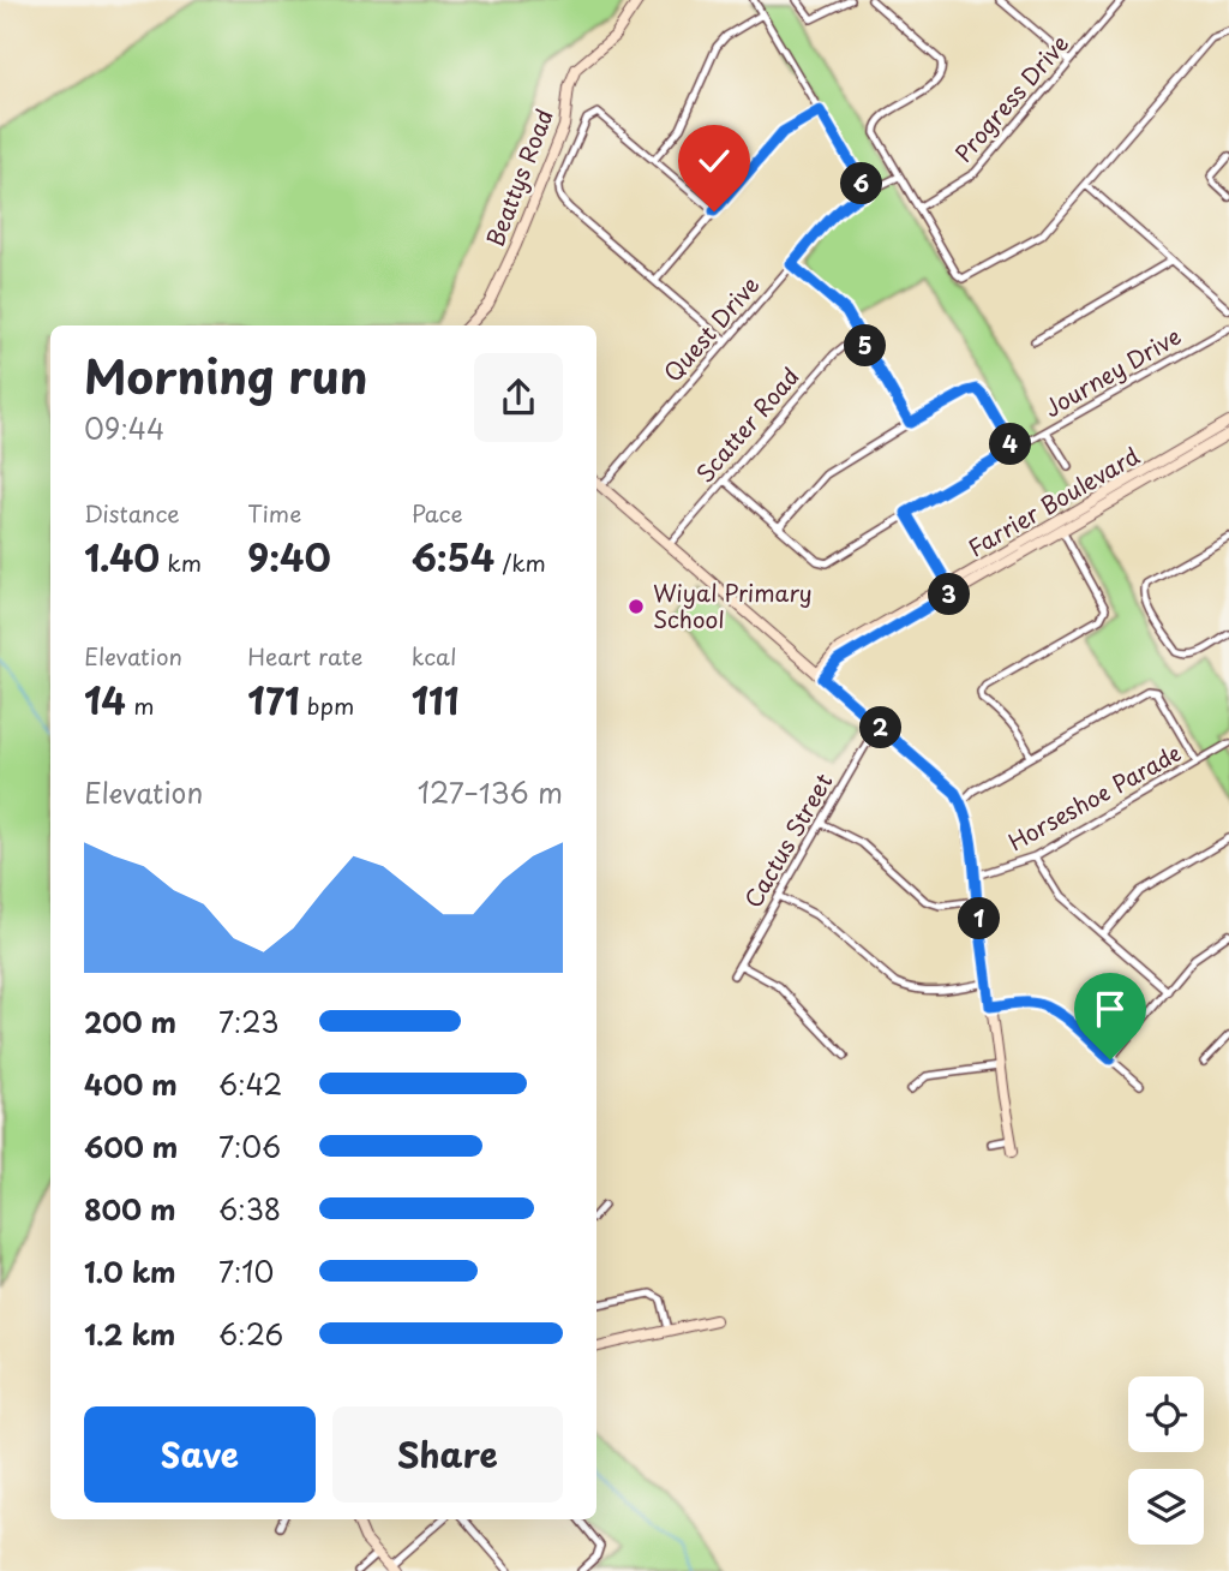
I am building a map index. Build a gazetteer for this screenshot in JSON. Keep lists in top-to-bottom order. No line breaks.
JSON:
{"streets":{"street":["Progress Drive","Beattys Road","Quest Drive","Journey Drive","Scatter Road","Farrier Boulevard","Horseshoe Parade","Cactus Street"]},"crossings":[["Journey Drive","Scatter Road"]],"places":["Wiyal Primary School"],"page":{"pins":["6","5","4","3","2","1"],"heading":["Morning run","09:44"],"stats":[["Distance","1.40 km"],["Time","9:40"],["Pace","6:54 /km"],["Elevation","14 m"],["Heart rate","171 bpm"],["kcal","111"]],"chart":["Elevation","127–136 m"],"list":[{"name":"200 m","note":"7:23"},{"name":"400 m","note":"6:42"},{"name":"600 m","note":"7:06"},{"name":"800 m","note":"6:38"},{"name":"1.0 km","note":"7:10"},{"name":"1.2 km","note":"6:26"}],"buttons":["Save","Share"]}}
